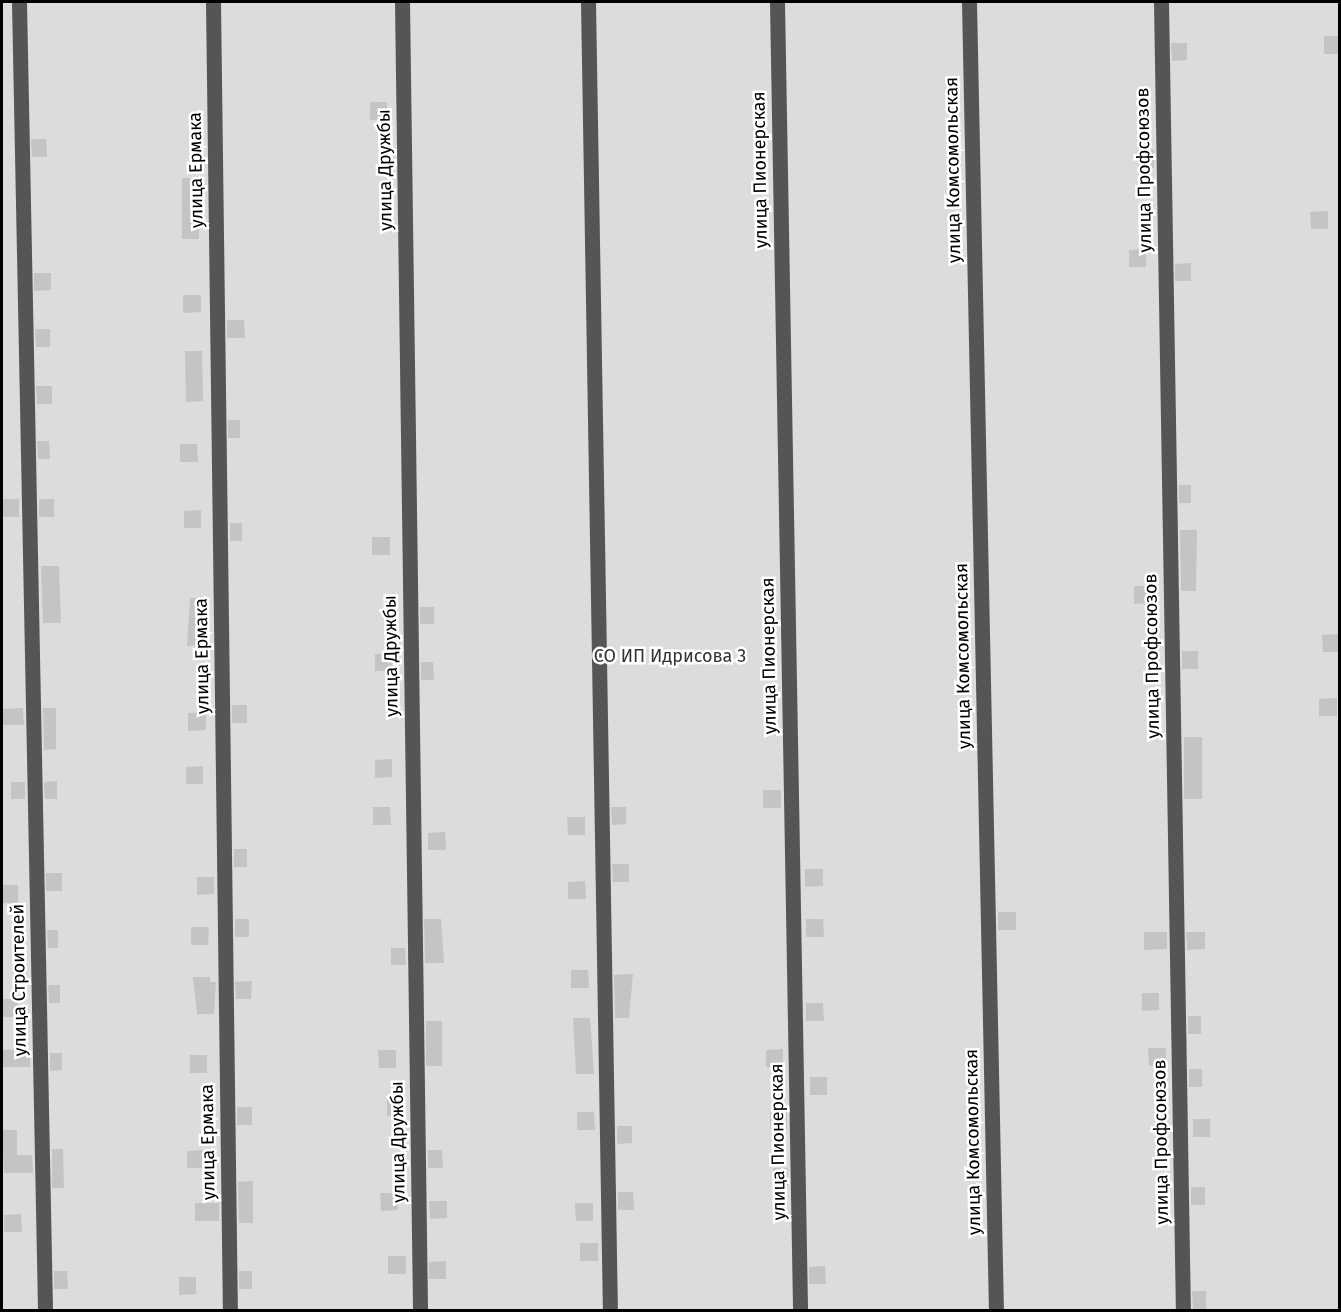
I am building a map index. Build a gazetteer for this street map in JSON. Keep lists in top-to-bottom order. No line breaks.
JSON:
{"streets":{"street":["улица Ермака","улица Дружбы","улица Пионерская","улица Комсомольская","улица Профсоюзов","улица Строителей"]},"parks":["СО ИП Идрисова 3"]}
